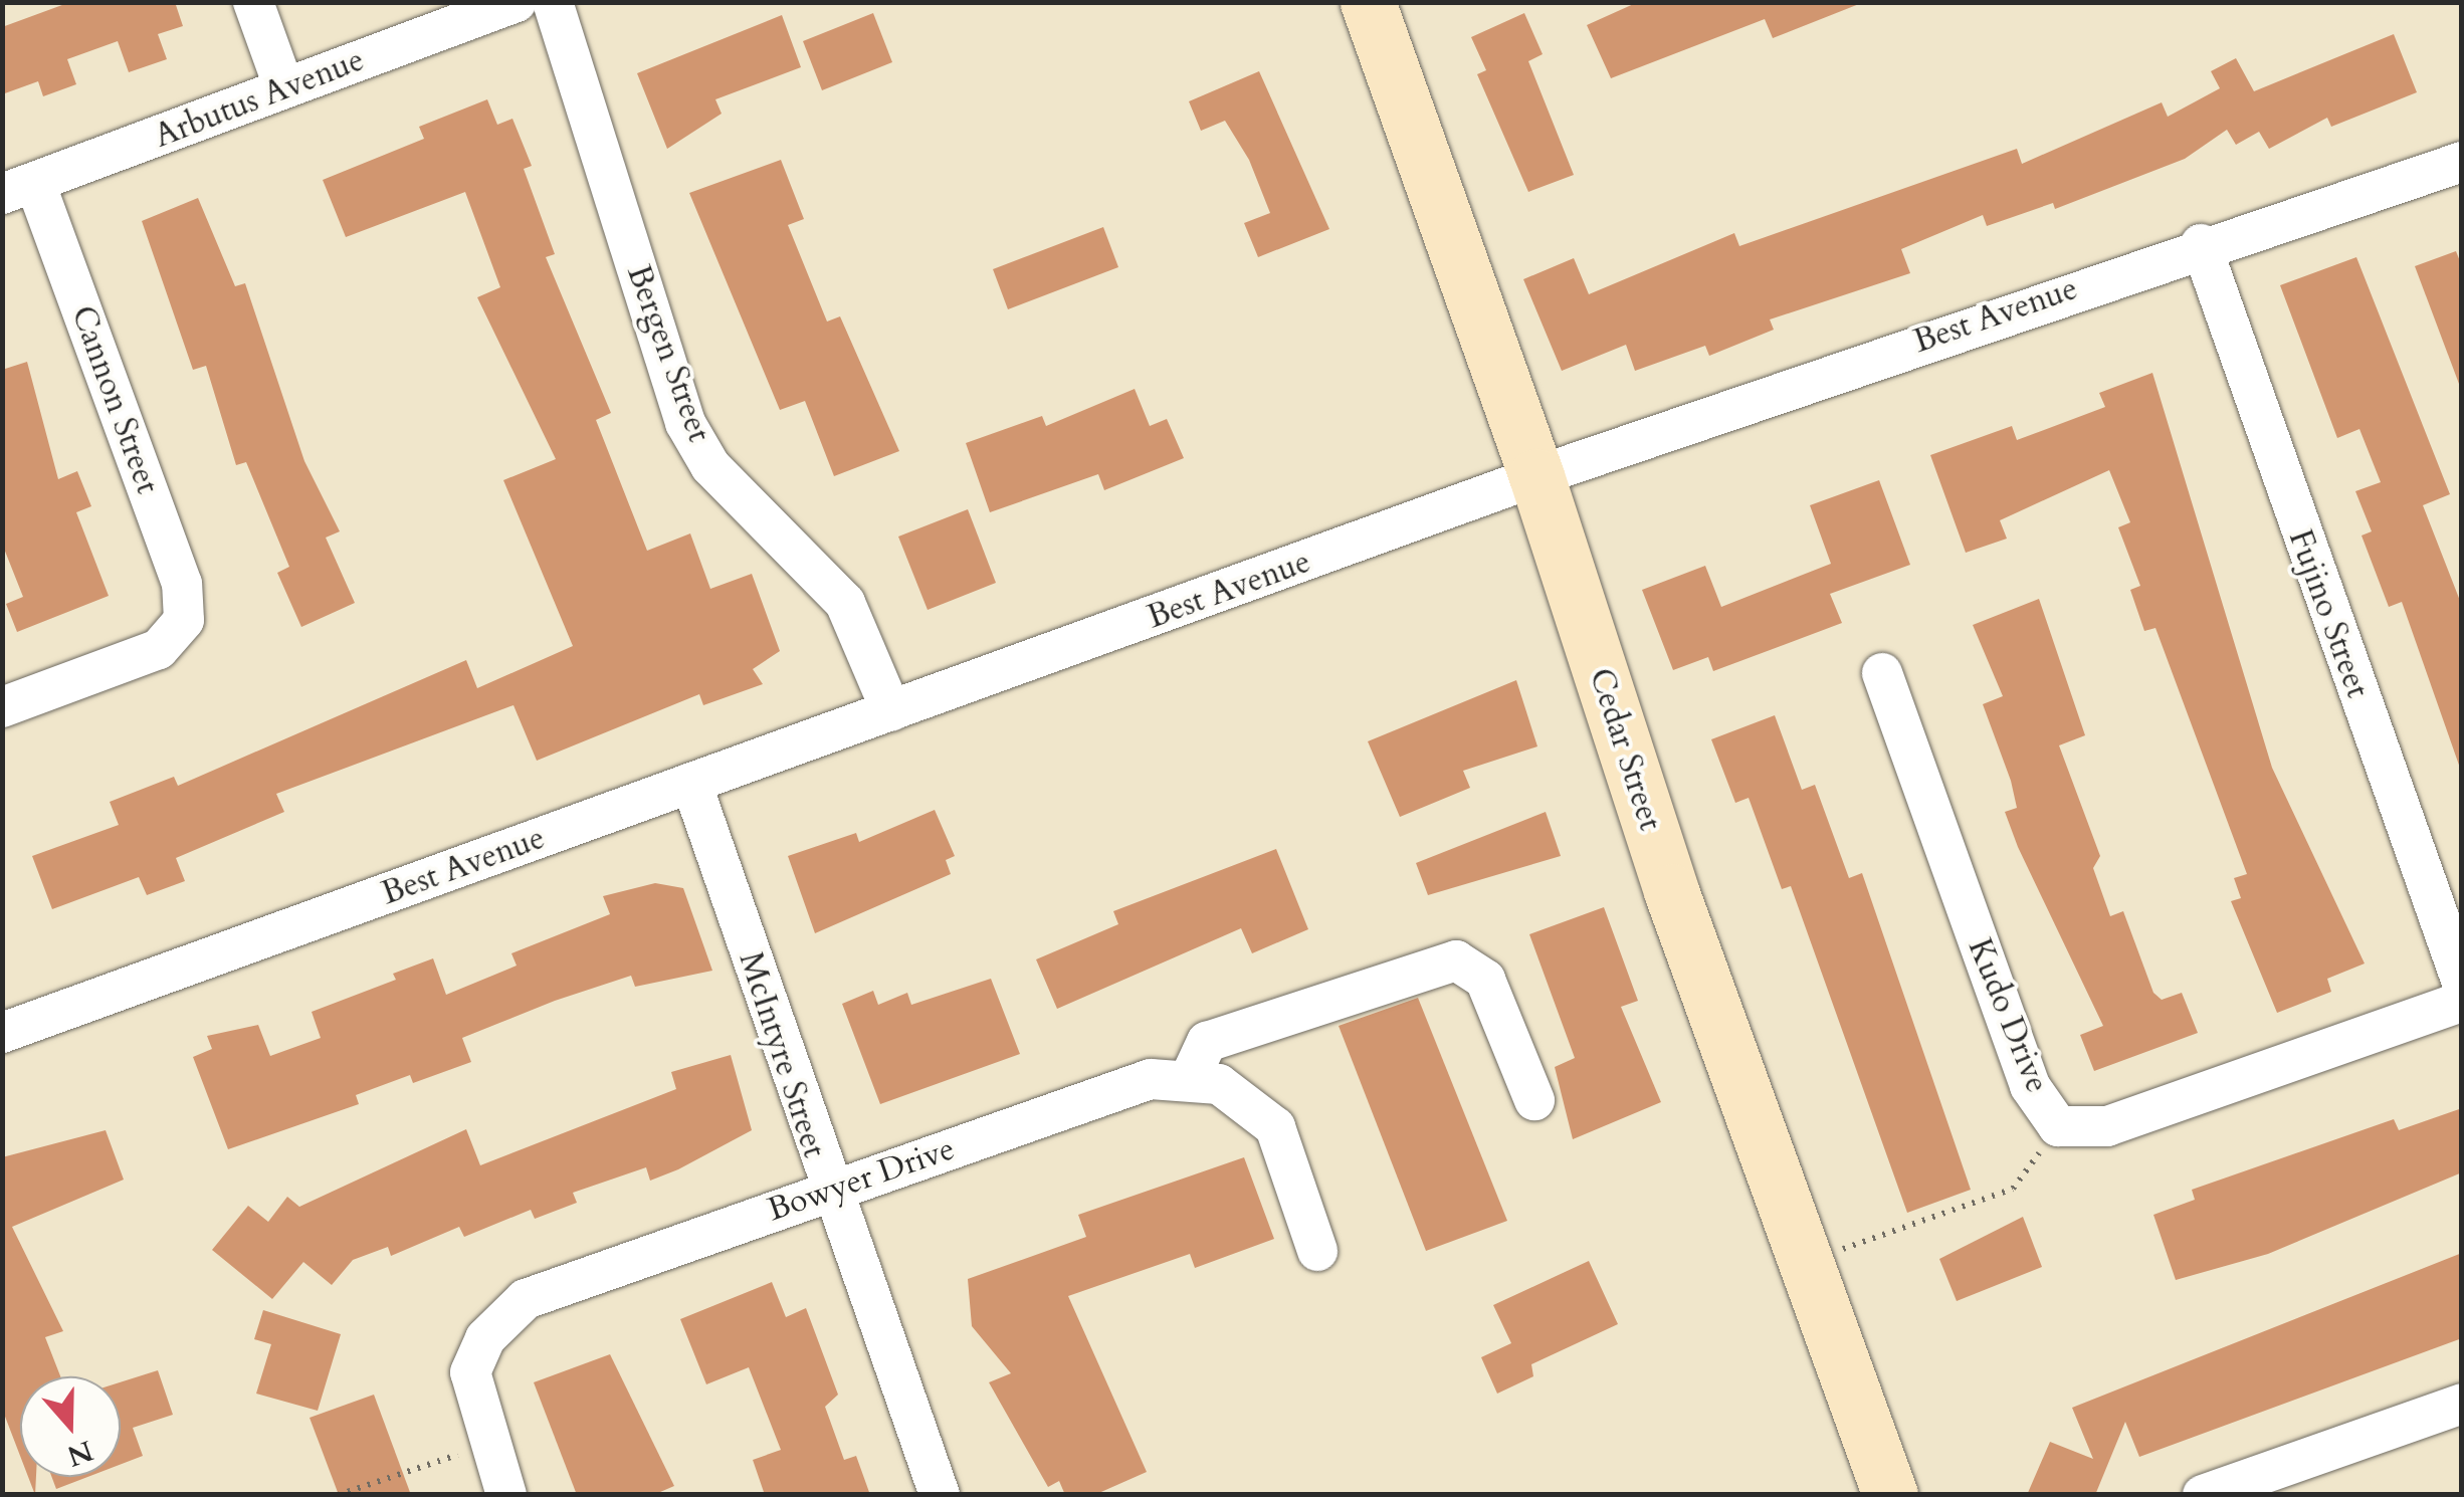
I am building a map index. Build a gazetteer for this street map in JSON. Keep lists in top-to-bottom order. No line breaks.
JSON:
{"streets":{"main road":["Cedar Street"],"street":["Arbutus Avenue","Best Avenue","Bergen Street","Cannon Street","Fujino Street","Kudo Drive","McIntyre Street","Bowyer Drive"]},"crossings":[["Arbutus Avenue","Cannon Street"],["Best Avenue","Bergen Street"],["Best Avenue","Fujino Street"],["Best Avenue","Cedar Street"],["Best Avenue","McIntyre Street"],["McIntyre Street","Bowyer Drive"]],"north":"bottom"}
